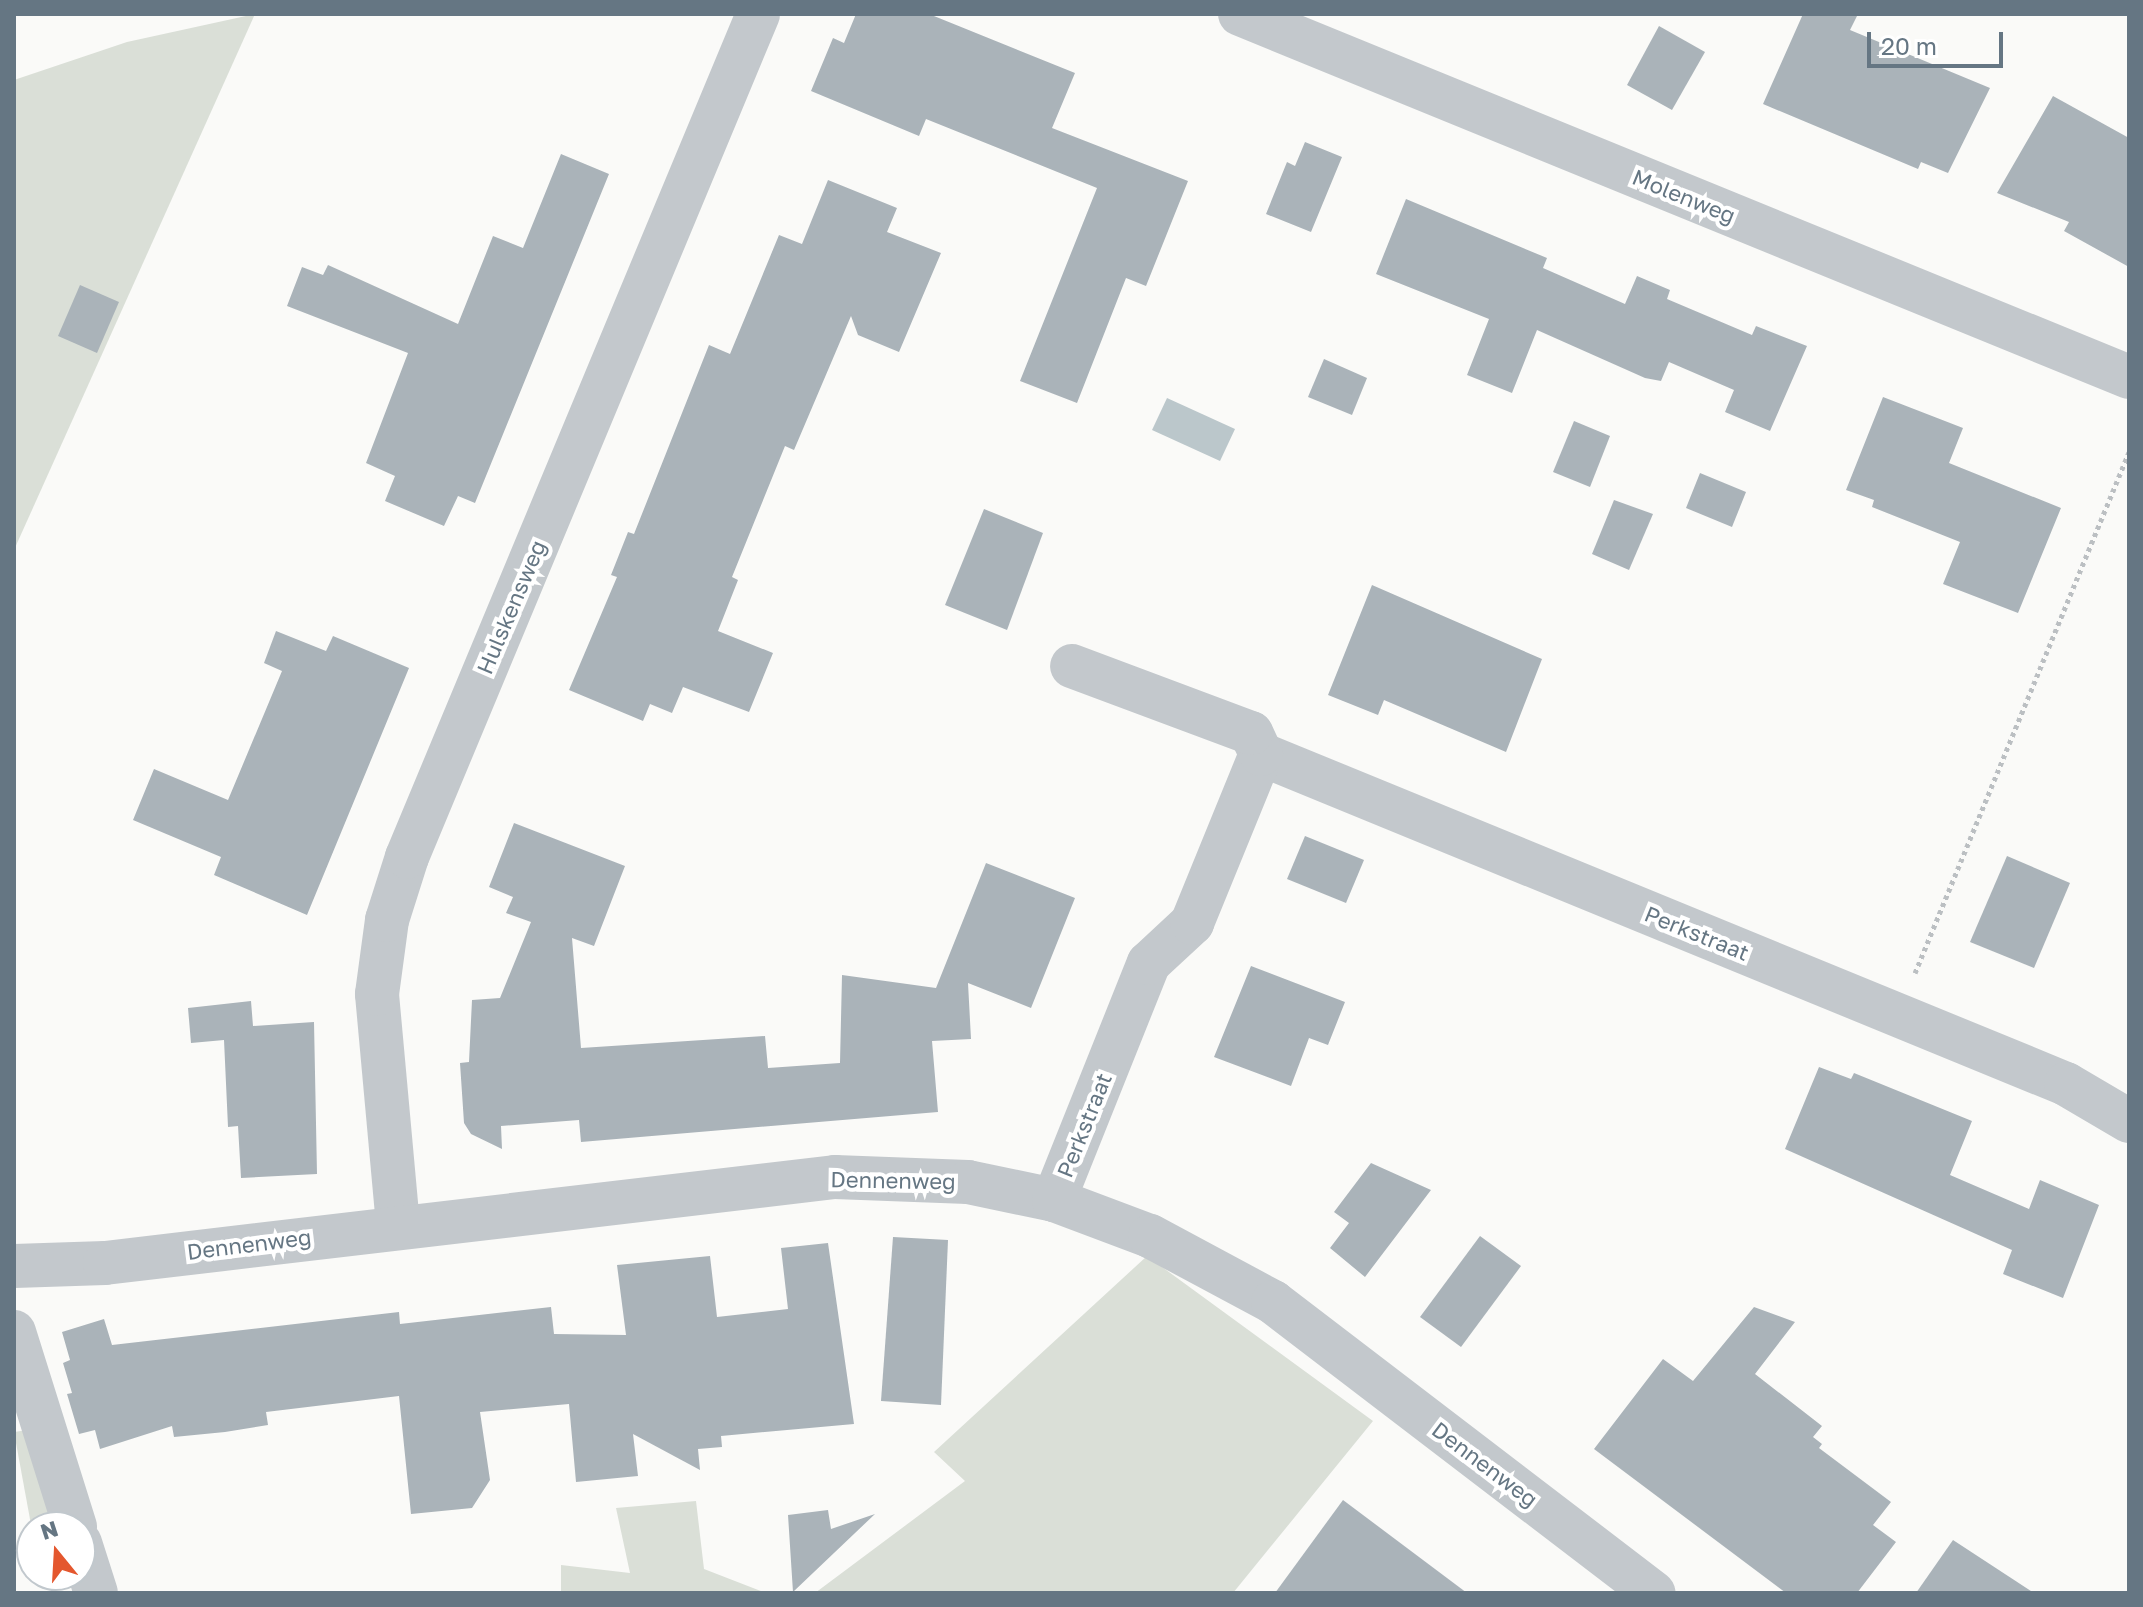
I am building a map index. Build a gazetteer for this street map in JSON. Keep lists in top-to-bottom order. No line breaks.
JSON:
{"streets":{"street":["Molenweg","Hulskensweg","Perkstraat","Dennenweg"]},"crossings":[["Hulskensweg","Dennenweg"],["Perkstraat","Dennenweg"]],"scale_bar":"20 m","north":"top"}
